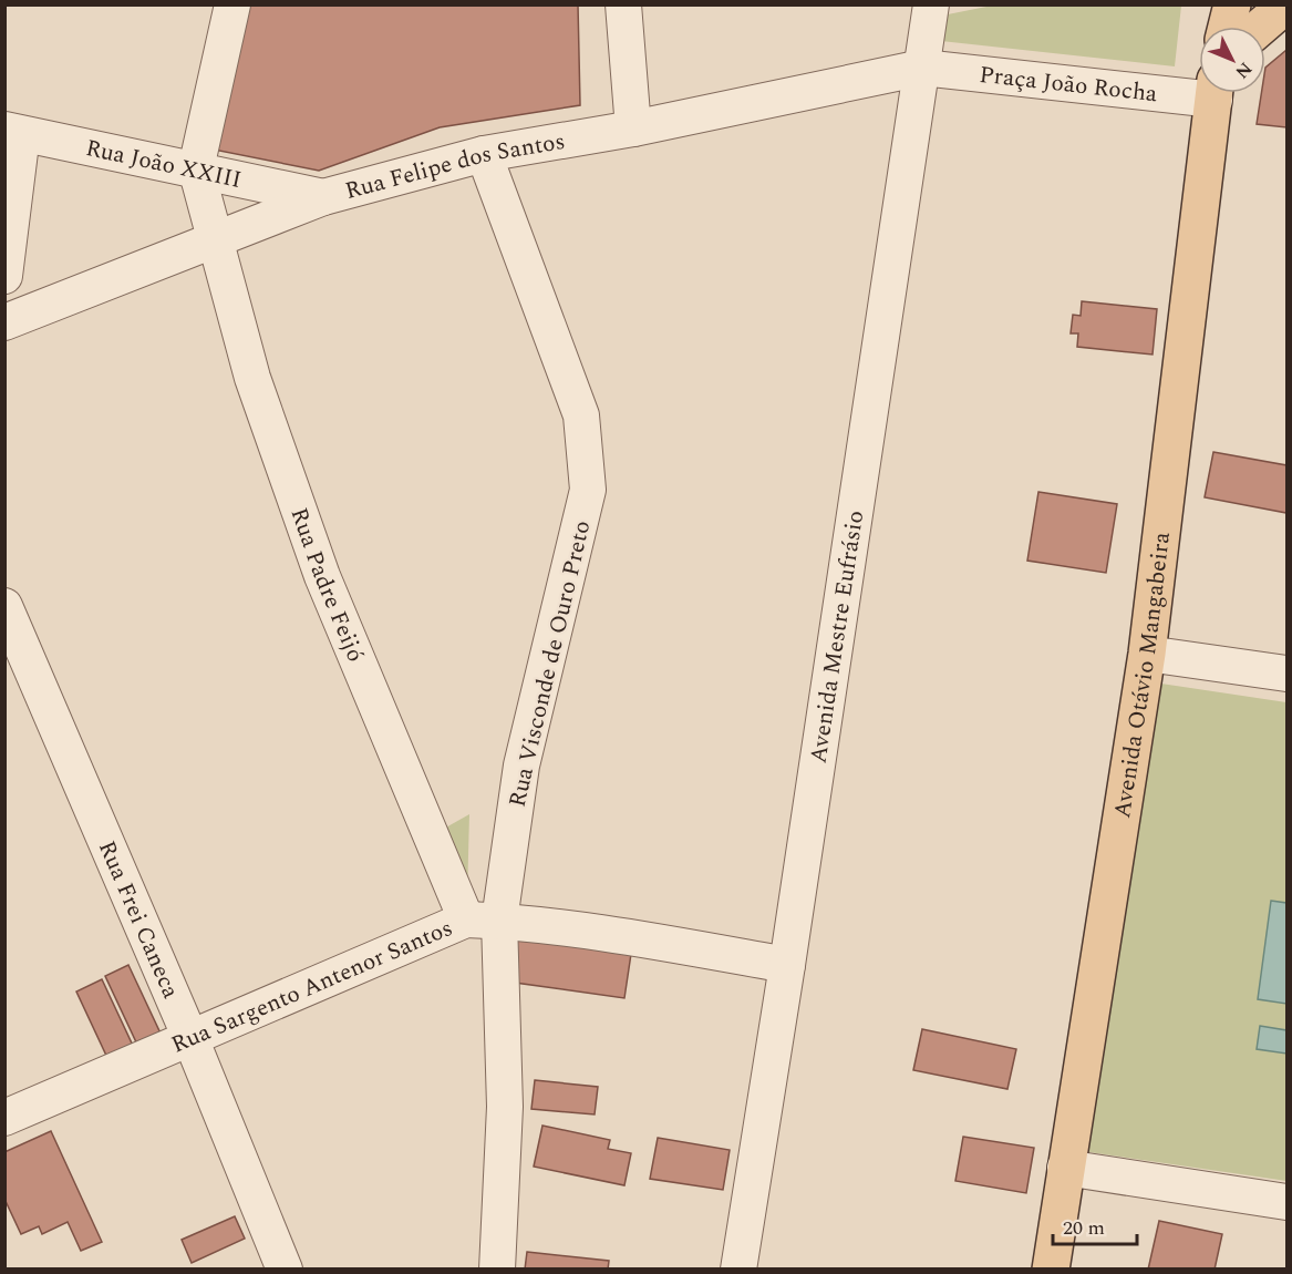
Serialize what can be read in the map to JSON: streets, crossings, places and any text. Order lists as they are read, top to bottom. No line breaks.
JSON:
{"streets":{"main road":["Avenida Otávio Mangabeira"],"street":["Praça João Rocha","Rua João XXIII","Rua Felipe dos Santos","Rua Padre Feijó","Avenida Mestre Eufrásio","Rua Visconde de Ouro Preto","Rua Frei Caneca","Rua Sargento Antenor Santos"]},"crossings":[["Praça João Rocha","Rua Felipe dos Santos"],["Praça João Rocha","Avenida Mestre Eufrásio"],["Rua João XXIII","Rua Felipe dos Santos"],["Rua João XXIII","Rua Padre Feijó"],["Rua Felipe dos Santos","Rua Padre Feijó"],["Rua Felipe dos Santos","Avenida Mestre Eufrásio"],["Rua Felipe dos Santos","Rua Visconde de Ouro Preto"],["Rua Padre Feijó","Rua Visconde de Ouro Preto"],["Rua Padre Feijó","Rua Sargento Antenor Santos"],["Rua Visconde de Ouro Preto","Rua Sargento Antenor Santos"],["Rua Frei Caneca","Rua Sargento Antenor Santos"]],"scale_bar":"20 m","north":"bottom right"}
